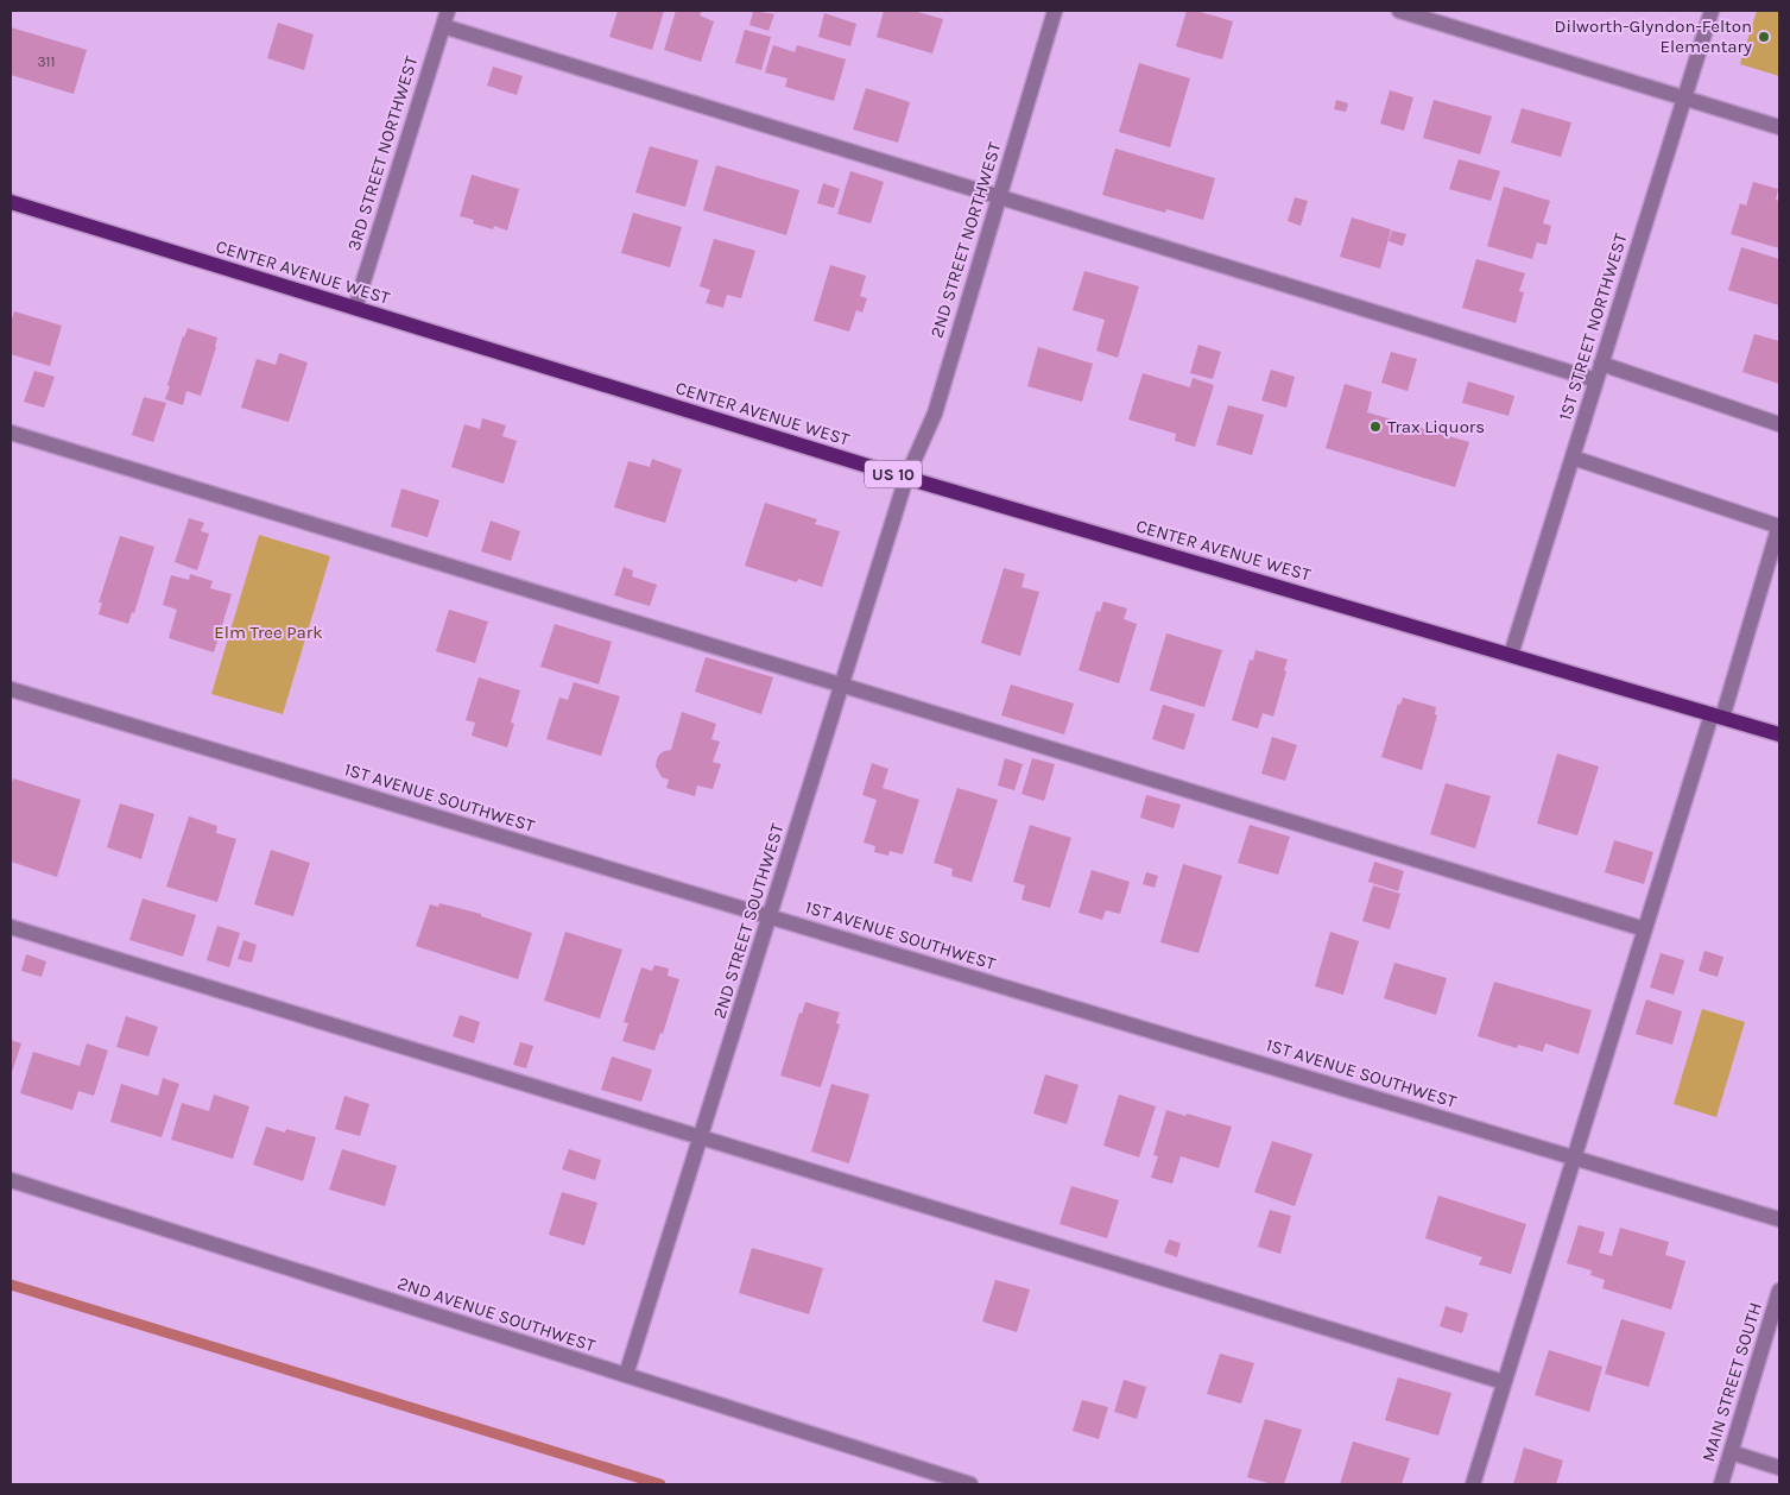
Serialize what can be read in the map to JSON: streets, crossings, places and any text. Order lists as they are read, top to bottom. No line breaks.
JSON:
{"streets":{"main road":["CENTER AVENUE WEST","US 10"],"street":["3RD STREET NORTHWEST","2ND STREET NORTHWEST","1ST STREET NORTHWEST","1ST AVENUE SOUTHWEST","2ND STREET SOUTHWEST","2ND AVENUE SOUTHWEST","MAIN STREET SOUTH"]},"crossings":[["3RD STREET NORTHWEST","CENTER AVENUE WEST"],["2ND STREET NORTHWEST","CENTER AVENUE WEST"],["2ND STREET NORTHWEST","2ND STREET SOUTHWEST"],["CENTER AVENUE WEST","1ST STREET NORTHWEST"],["CENTER AVENUE WEST","2ND STREET SOUTHWEST"],["1ST AVENUE SOUTHWEST","2ND STREET SOUTHWEST"],["2ND STREET SOUTHWEST","2ND AVENUE SOUTHWEST"]],"parks":["Elm Tree Park"],"places":["Dilworth-Glyndon-Felton Elementary","Trax Liquors"],"house_numbers":["311"]}
